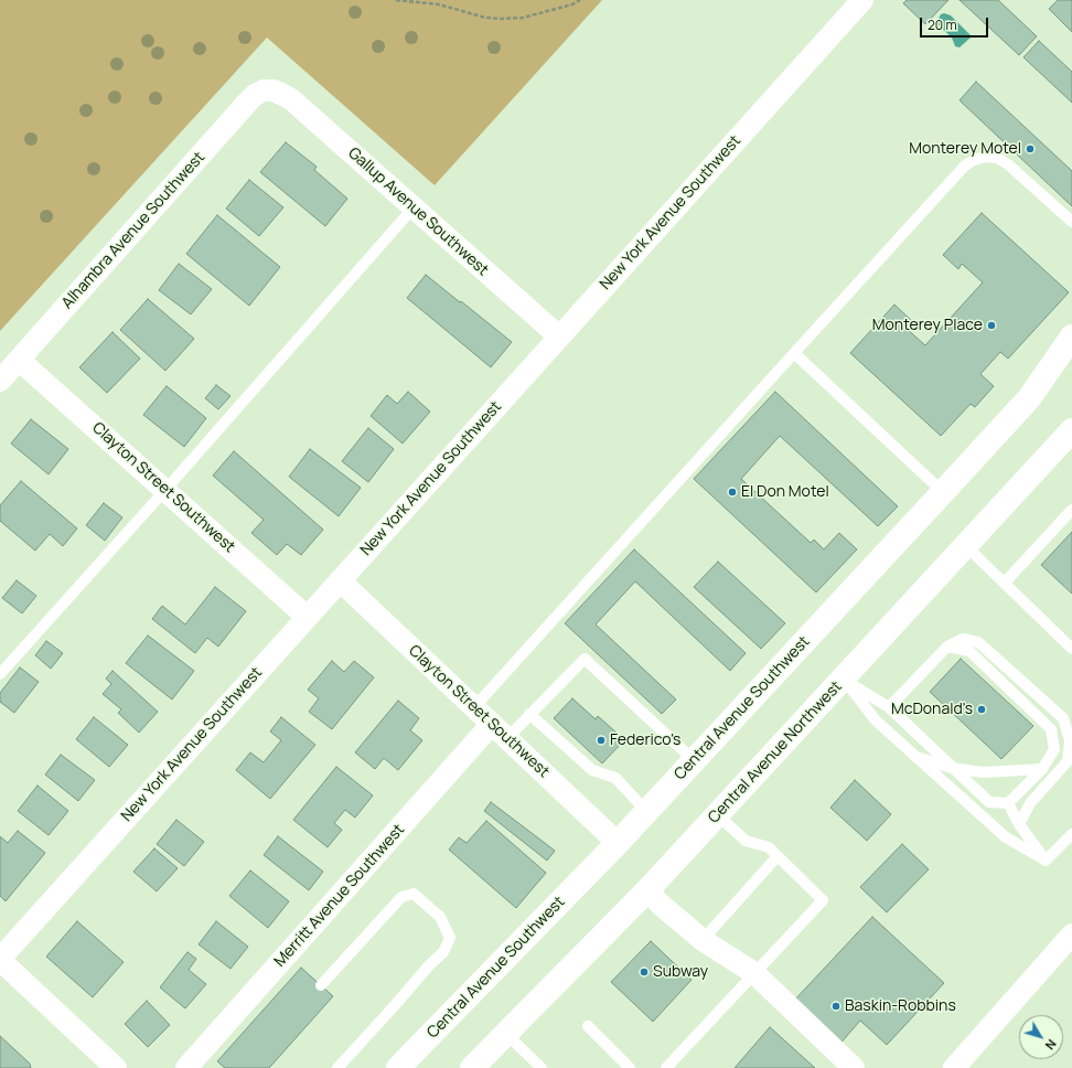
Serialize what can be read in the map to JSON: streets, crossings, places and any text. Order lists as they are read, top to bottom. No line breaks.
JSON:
{"streets":{"main road":["Central Avenue Southwest","Central Avenue Northwest"],"street":["Gallup Avenue Southwest","New York Avenue Southwest","Alhambra Avenue Southwest","Clayton Street Southwest","Merritt Avenue Southwest"]},"crossings":[["Gallup Avenue Southwest","New York Avenue Southwest"],["Gallup Avenue Southwest","Alhambra Avenue Southwest"],["New York Avenue Southwest","Clayton Street Southwest"],["Alhambra Avenue Southwest","Clayton Street Southwest"],["Clayton Street Southwest","Central Avenue Southwest"],["Clayton Street Southwest","Merritt Avenue Southwest"]],"places":["Monterey Motel","Monterey Place","El Don Motel","McDonald's","Federico's","Subway","Baskin-Robbins"],"scale_bar":"20 m","north":"bottom right"}
